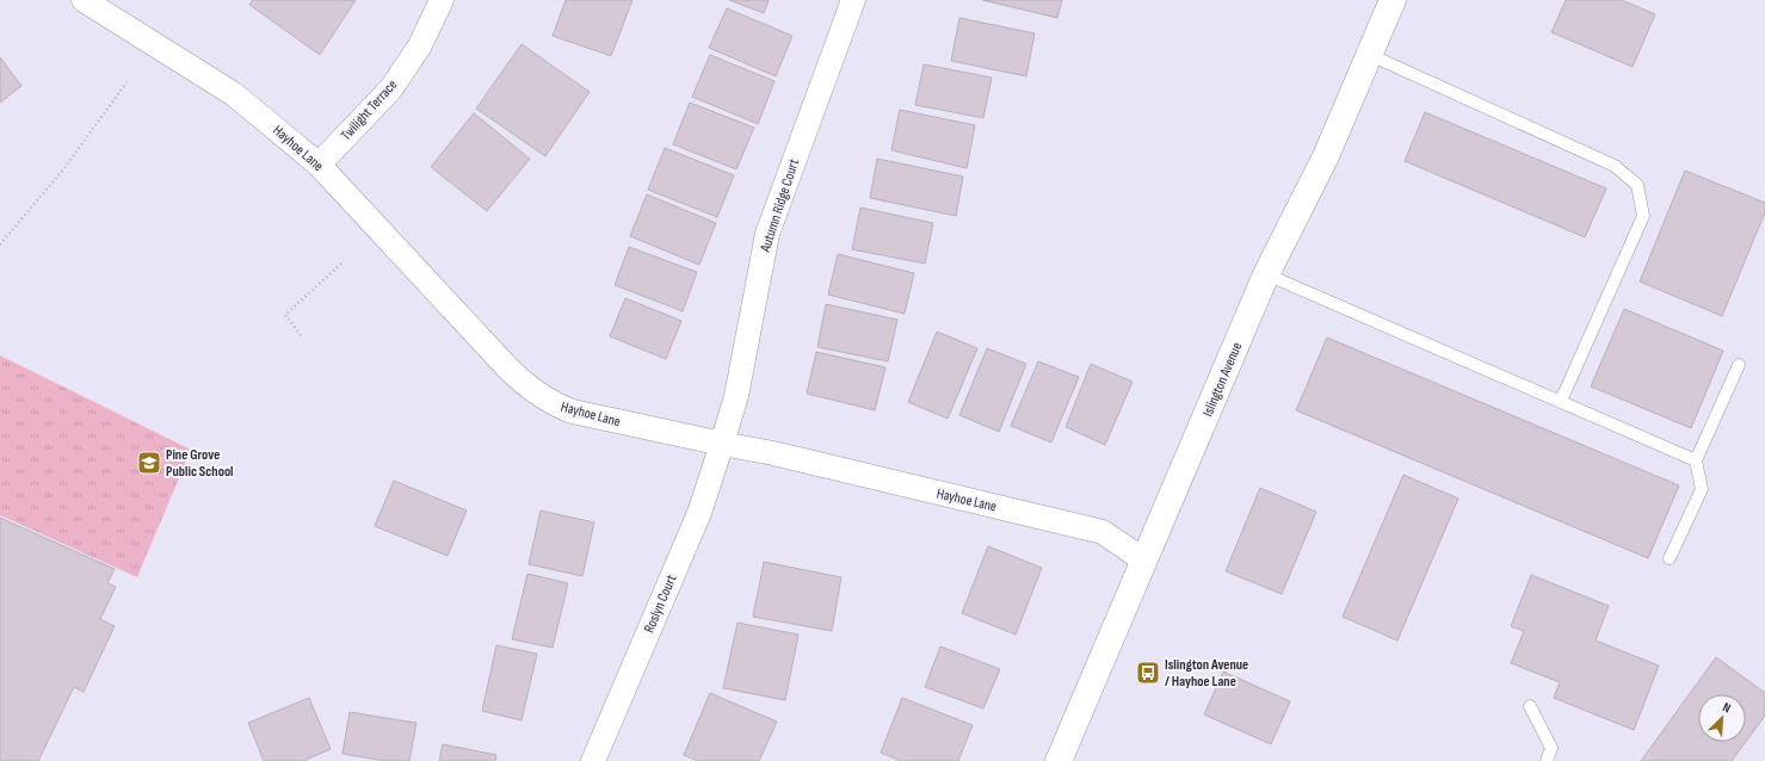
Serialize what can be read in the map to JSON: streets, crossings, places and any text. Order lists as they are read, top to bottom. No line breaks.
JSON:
{"streets":{"main road":["Islington Avenue"],"street":["Twilight Terrace","Hayhoe Lane","Autumn Ridge Court","Roslyn Court"]},"crossings":[["Twilight Terrace","Hayhoe Lane"],["Hayhoe Lane","Autumn Ridge Court"],["Hayhoe Lane","Islington Avenue"],["Hayhoe Lane","Roslyn Court"],["Autumn Ridge Court","Roslyn Court"]],"places":{"school or university":["Pine Grove Public School"],"bus stop":["Islington Avenue / Hayhoe Lane"]},"north":"top right"}
